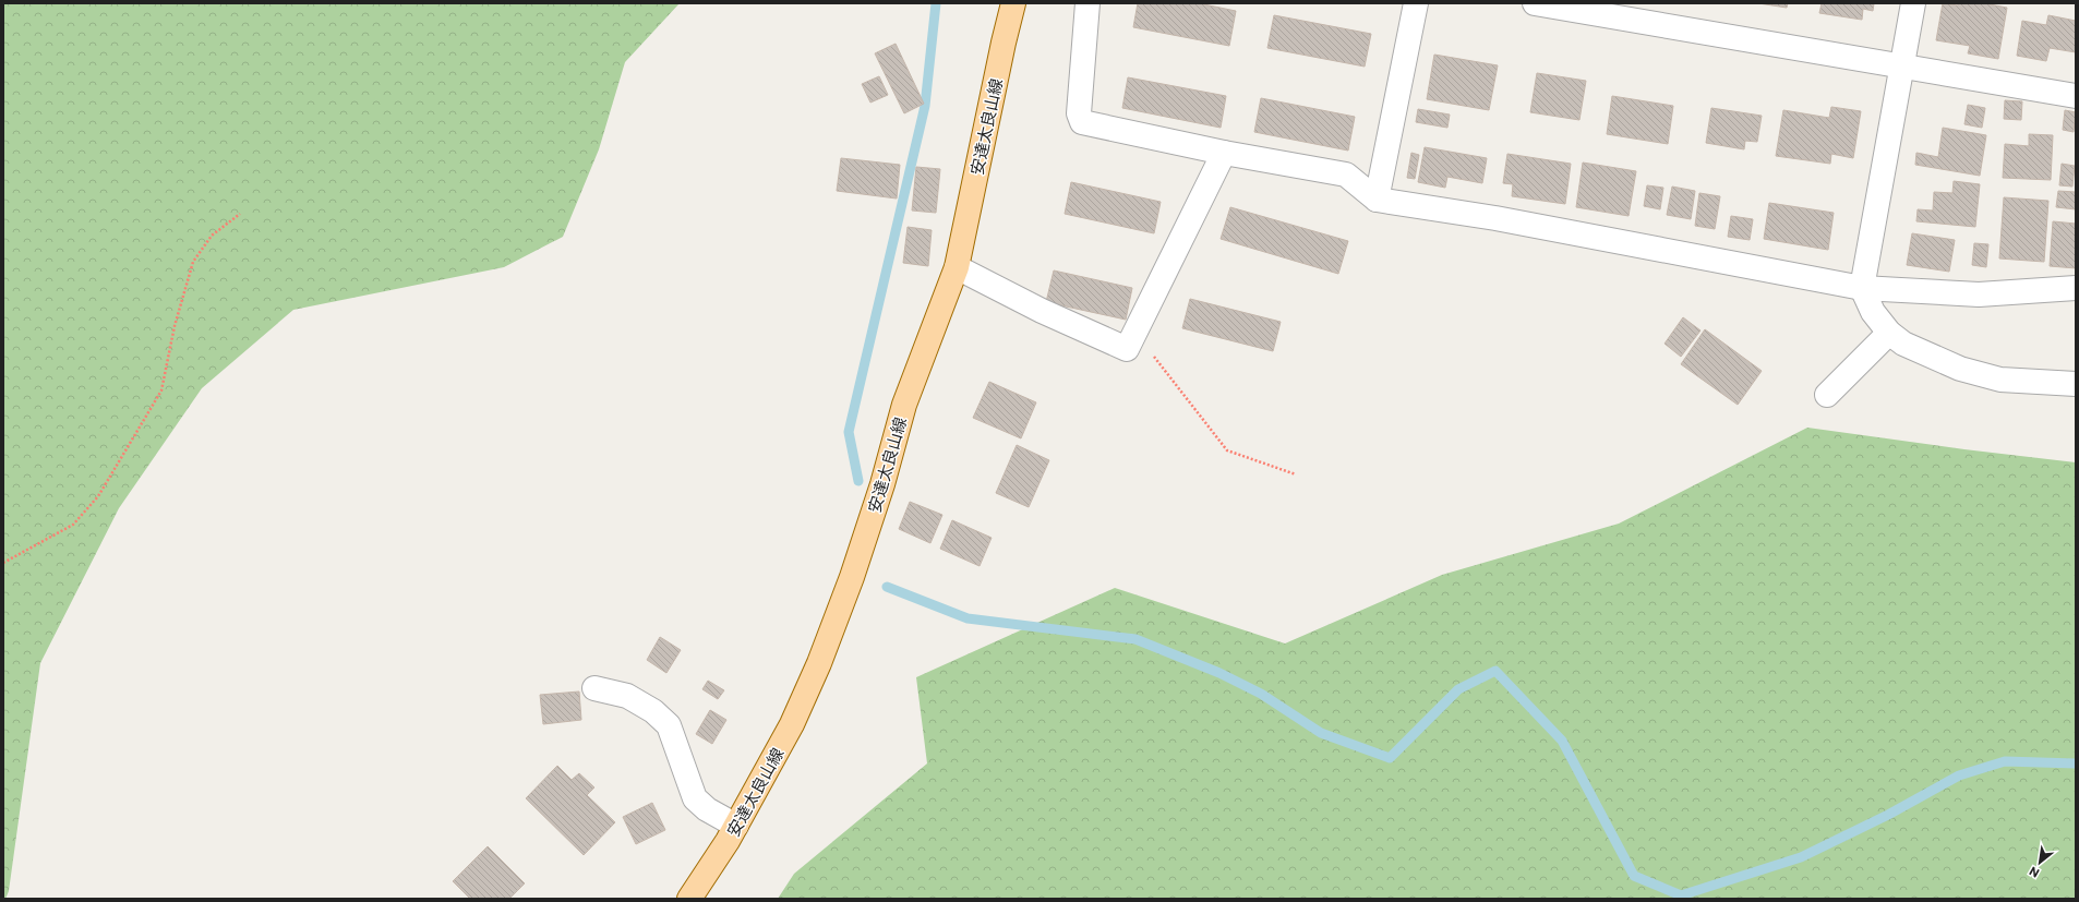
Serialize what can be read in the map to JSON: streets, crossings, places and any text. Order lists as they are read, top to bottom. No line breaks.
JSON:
{"streets":{"main road":["安達太良山線"]},"north":"bottom left"}
